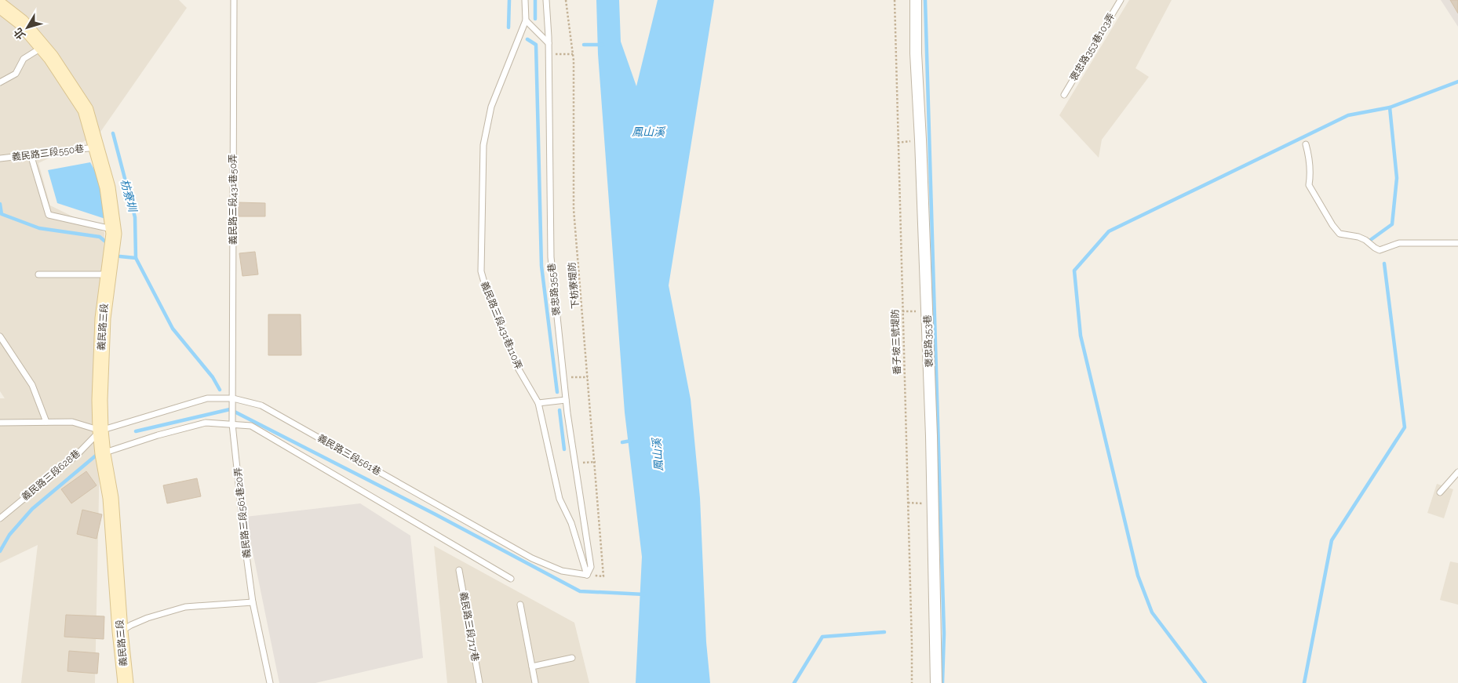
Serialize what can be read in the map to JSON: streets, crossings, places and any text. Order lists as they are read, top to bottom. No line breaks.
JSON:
{"streets":{"main road":["義民路三段"],"street":["褒忠路353巷"],"lane":["褒忠路353巷103弄","義民路三段550巷","義民路三段431巷50弄","褒忠路355巷","義民路三段431巷110弄","義民路三段561巷","義民路三段628巷","義民路三段561巷20弄","義民路三段717巷"],"path":["下枋寮堤防","番子坡三號堤防"]},"crossings":[["義民路三段550巷","義民路三段"],["義民路三段431巷50弄","義民路三段561巷"],["義民路三段431巷50弄","義民路三段561巷20弄"],["下枋寮堤防","褒忠路355巷"],["下枋寮堤防","義民路三段431巷110弄"],["下枋寮堤防","義民路三段561巷"],["褒忠路355巷","義民路三段431巷110弄"],["褒忠路355巷","義民路三段561巷"],["義民路三段431巷110弄","義民路三段561巷"],["義民路三段","義民路三段561巷"],["義民路三段","義民路三段628巷"],["義民路三段561巷","義民路三段628巷"]],"water":["鳳山溪","枋寮圳"],"north":"bottom left"}
